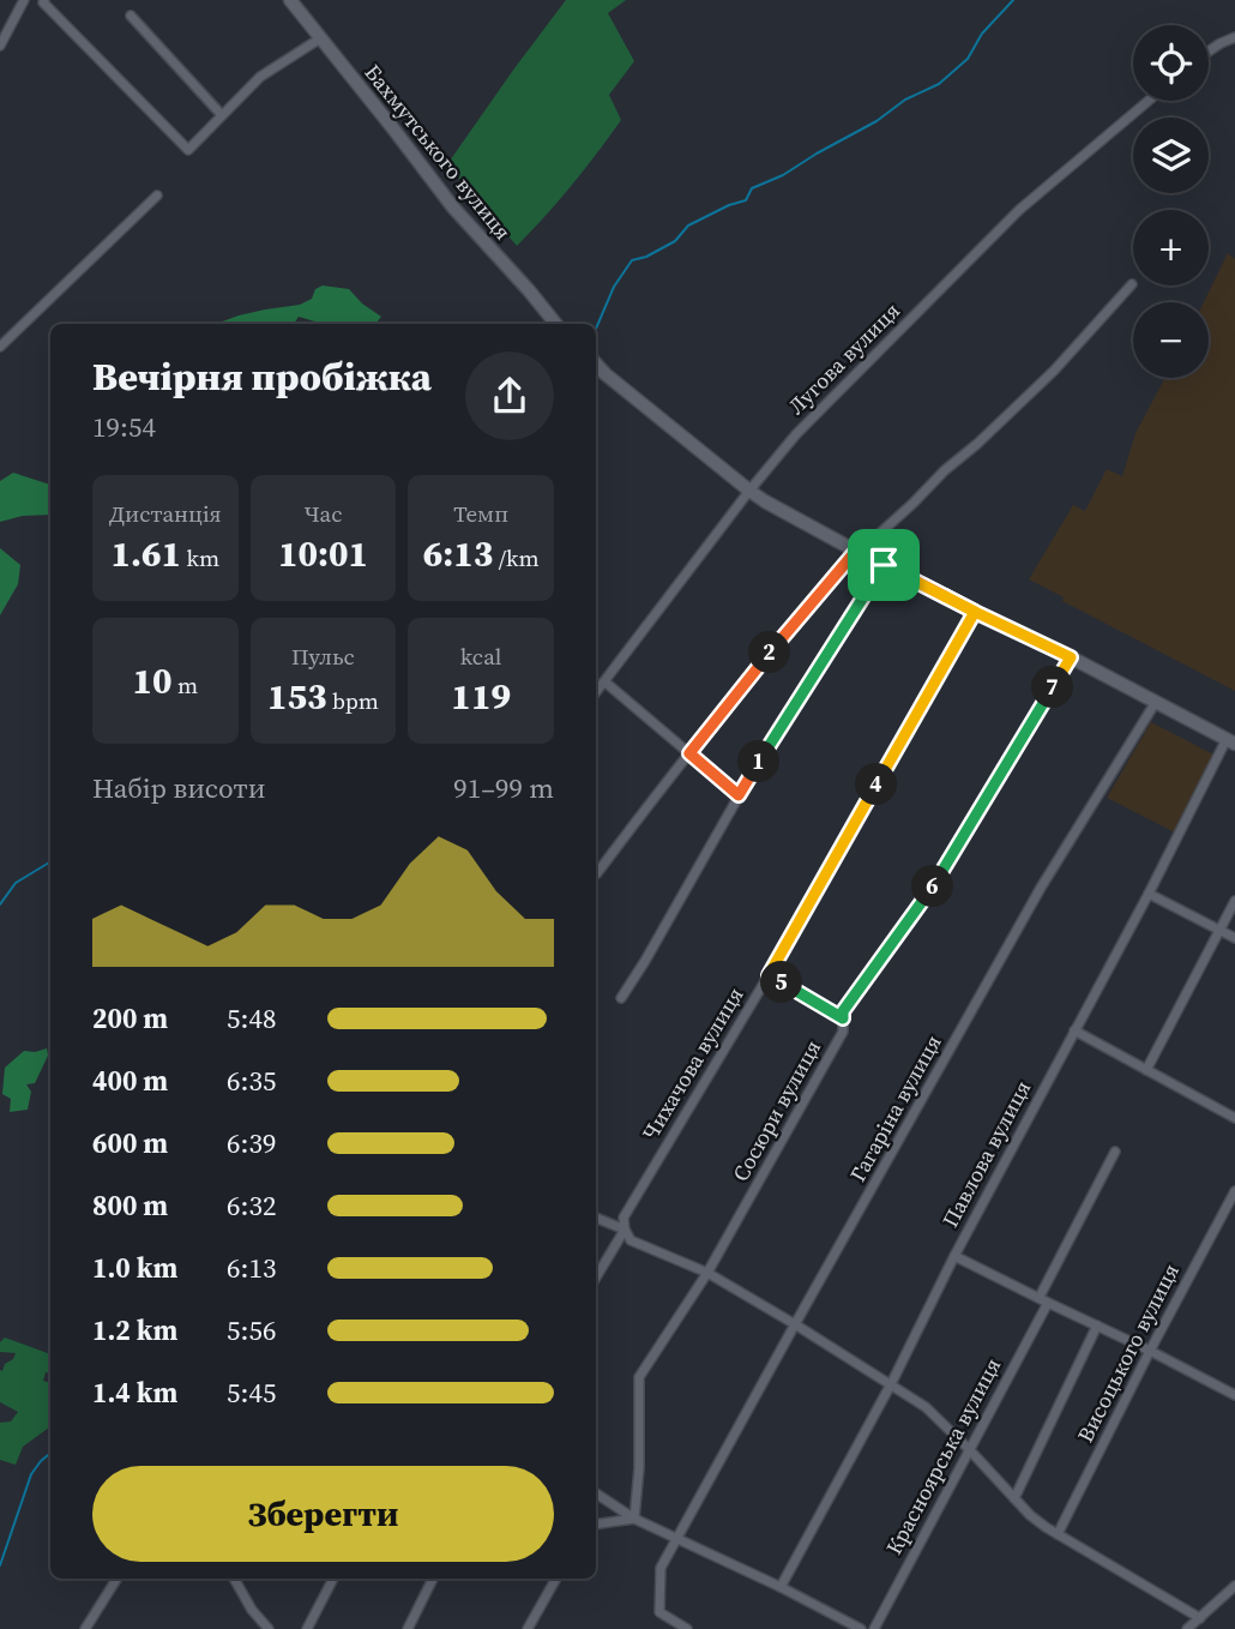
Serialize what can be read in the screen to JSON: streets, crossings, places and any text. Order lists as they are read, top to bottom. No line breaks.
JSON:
{"streets":{"main road":["Бахмутського вулиця"],"street":["Лугова вулиця","Чихачова вулиця","Гагаріна вулиця","Сосюри вулиця","Павлова вулиця","Висоцького вулиця","Красноярська вулиця"]},"page":{"map_buttons":["+","−"],"heading":["Вечірня пробіжка","19:54"],"stats":[["Дистанція","1.61 km"],["Час","10:01"],["Темп","6:13 /km"],["10 m"],["Пульс","153 bpm"],["kcal","119"]],"pins":["2","7","1","4","6","5"],"chart":["Набір висоти","91–99 m"],"list":[{"name":"200 m","note":"5:48"},{"name":"400 m","note":"6:35"},{"name":"600 m","note":"6:39"},{"name":"800 m","note":"6:32"},{"name":"1.0 km","note":"6:13"},{"name":"1.2 km","note":"5:56"},{"name":"1.4 km","note":"5:45"}],"buttons":"Зберегти"}}
